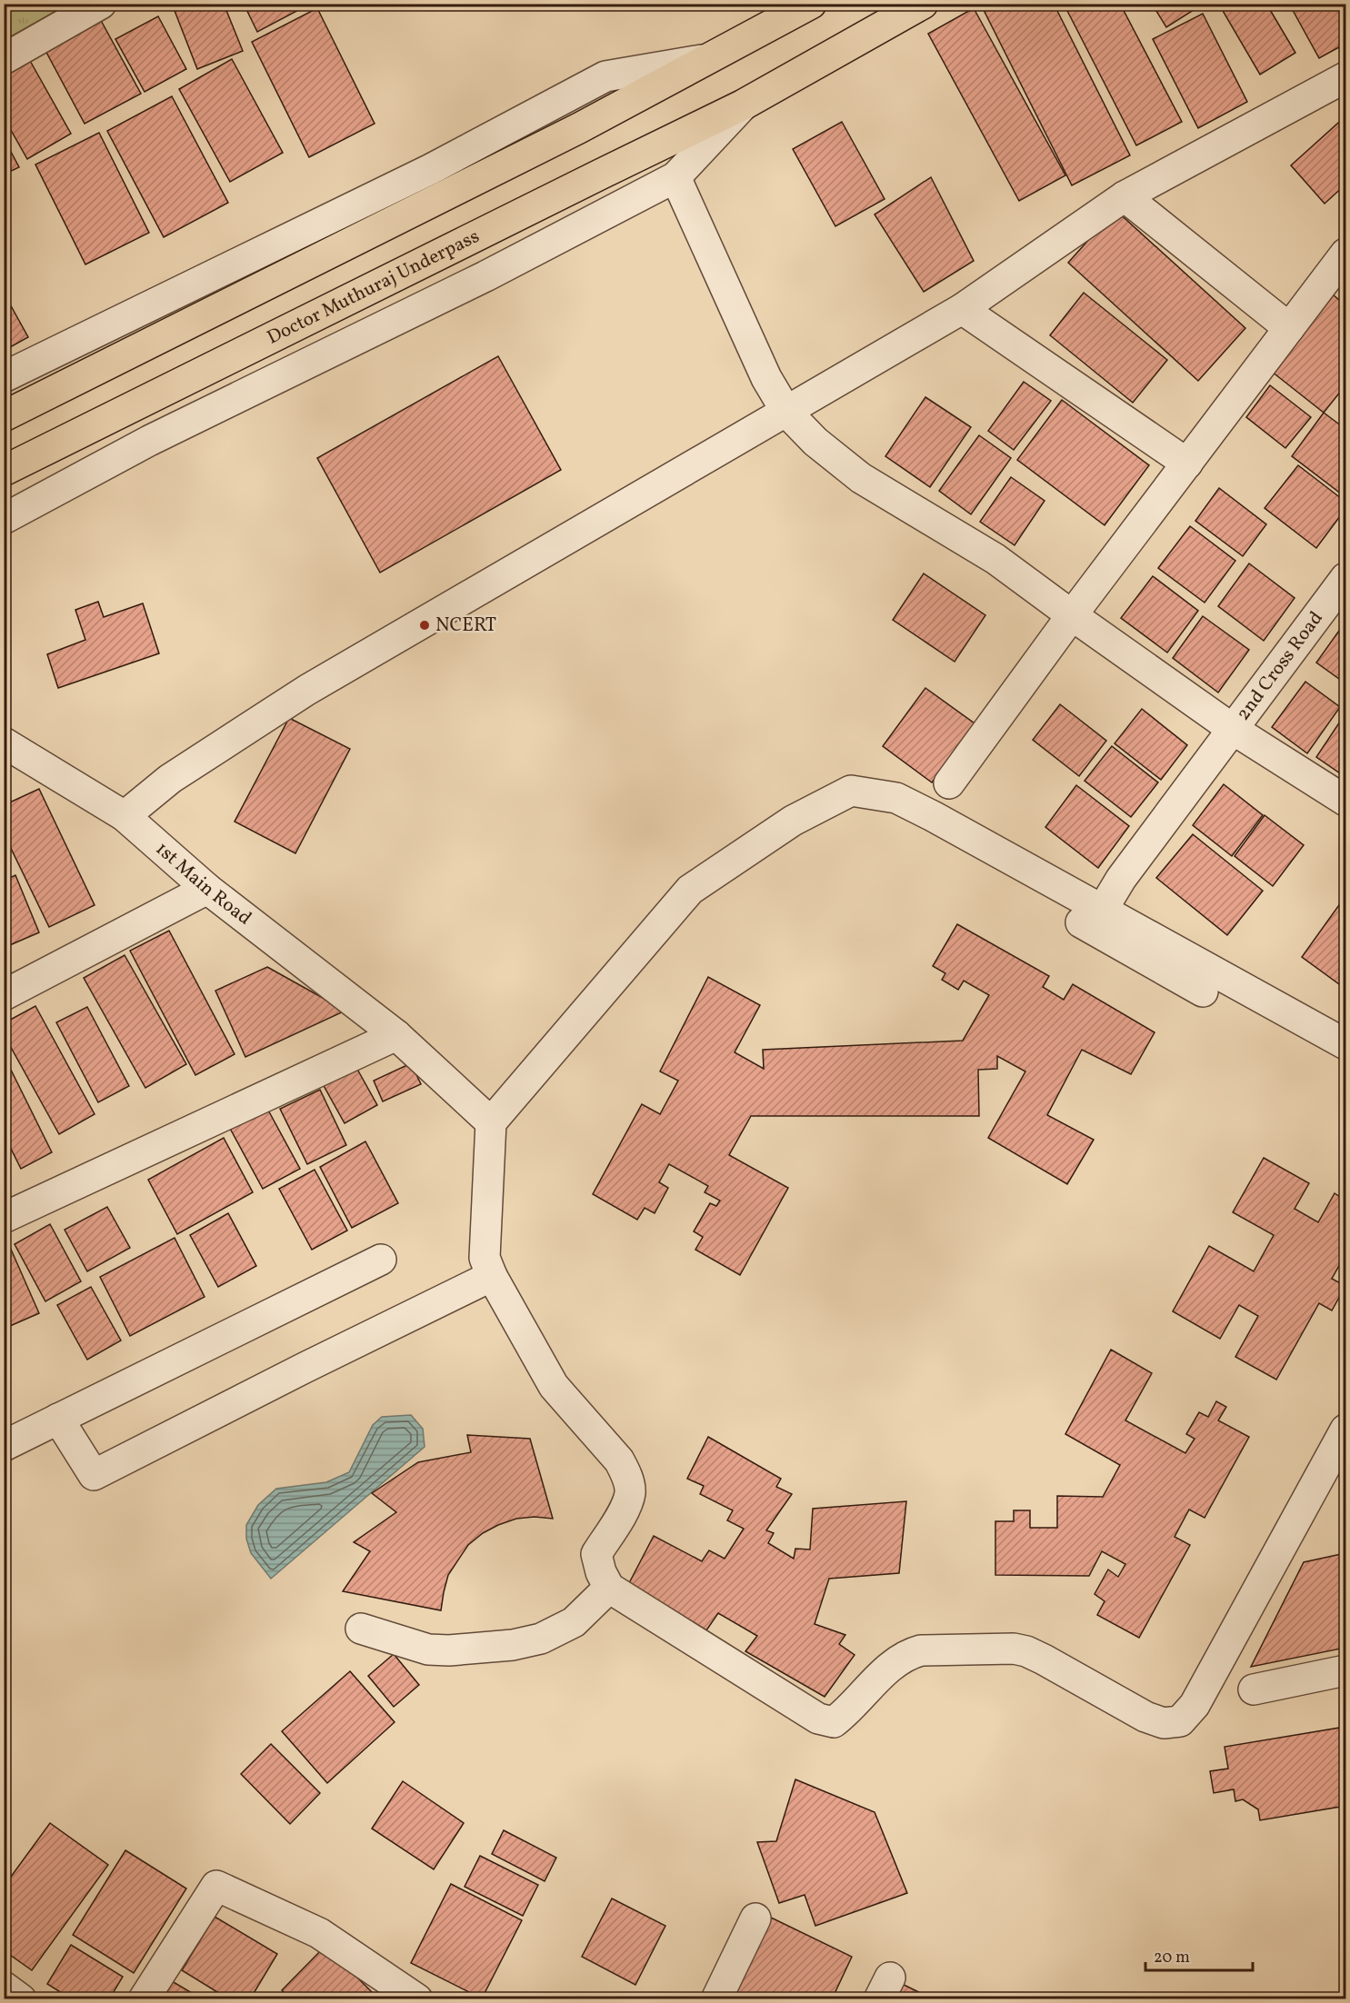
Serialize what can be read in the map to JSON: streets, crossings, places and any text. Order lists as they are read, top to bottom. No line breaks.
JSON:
{"streets":{"highway":["Doctor Muthuraj Underpass"],"street":["2nd Cross Road","1st Main Road"]},"places":["NCERT"],"scale_bar":"20 m"}
